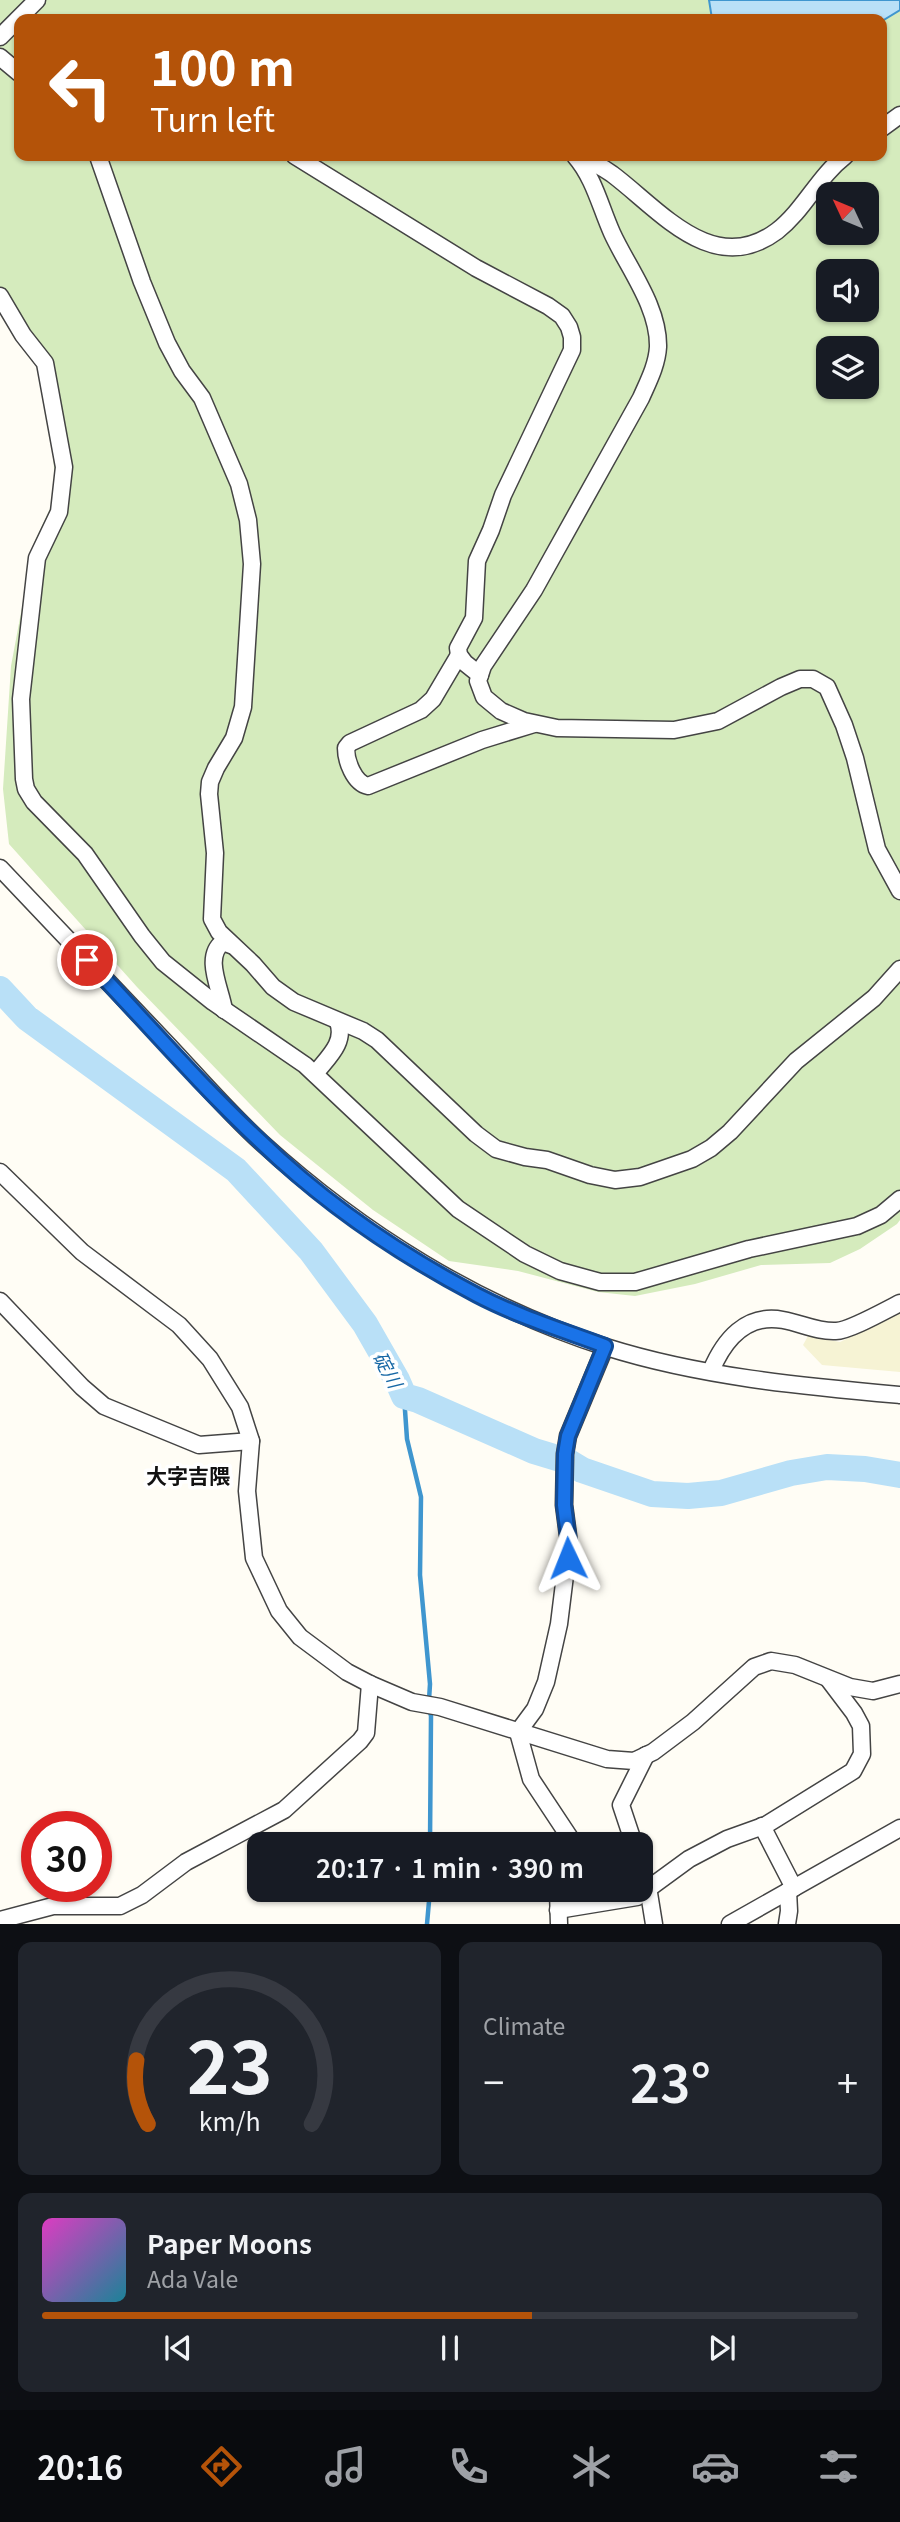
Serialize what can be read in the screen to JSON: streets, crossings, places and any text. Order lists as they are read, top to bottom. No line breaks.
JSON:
{"districts":["大字吉隈"],"water":["碇川"],"north":"top left","page":{"turn":["100 m","Turn left"],"limit":"30","trip":"20:17 · 1 min · 390 m","tile":"Climate","heat":["−","23°","+"],"song":["Paper Moons","Ada Vale"],"tabs":"20:16","gauge":["23","km/h"]}}
